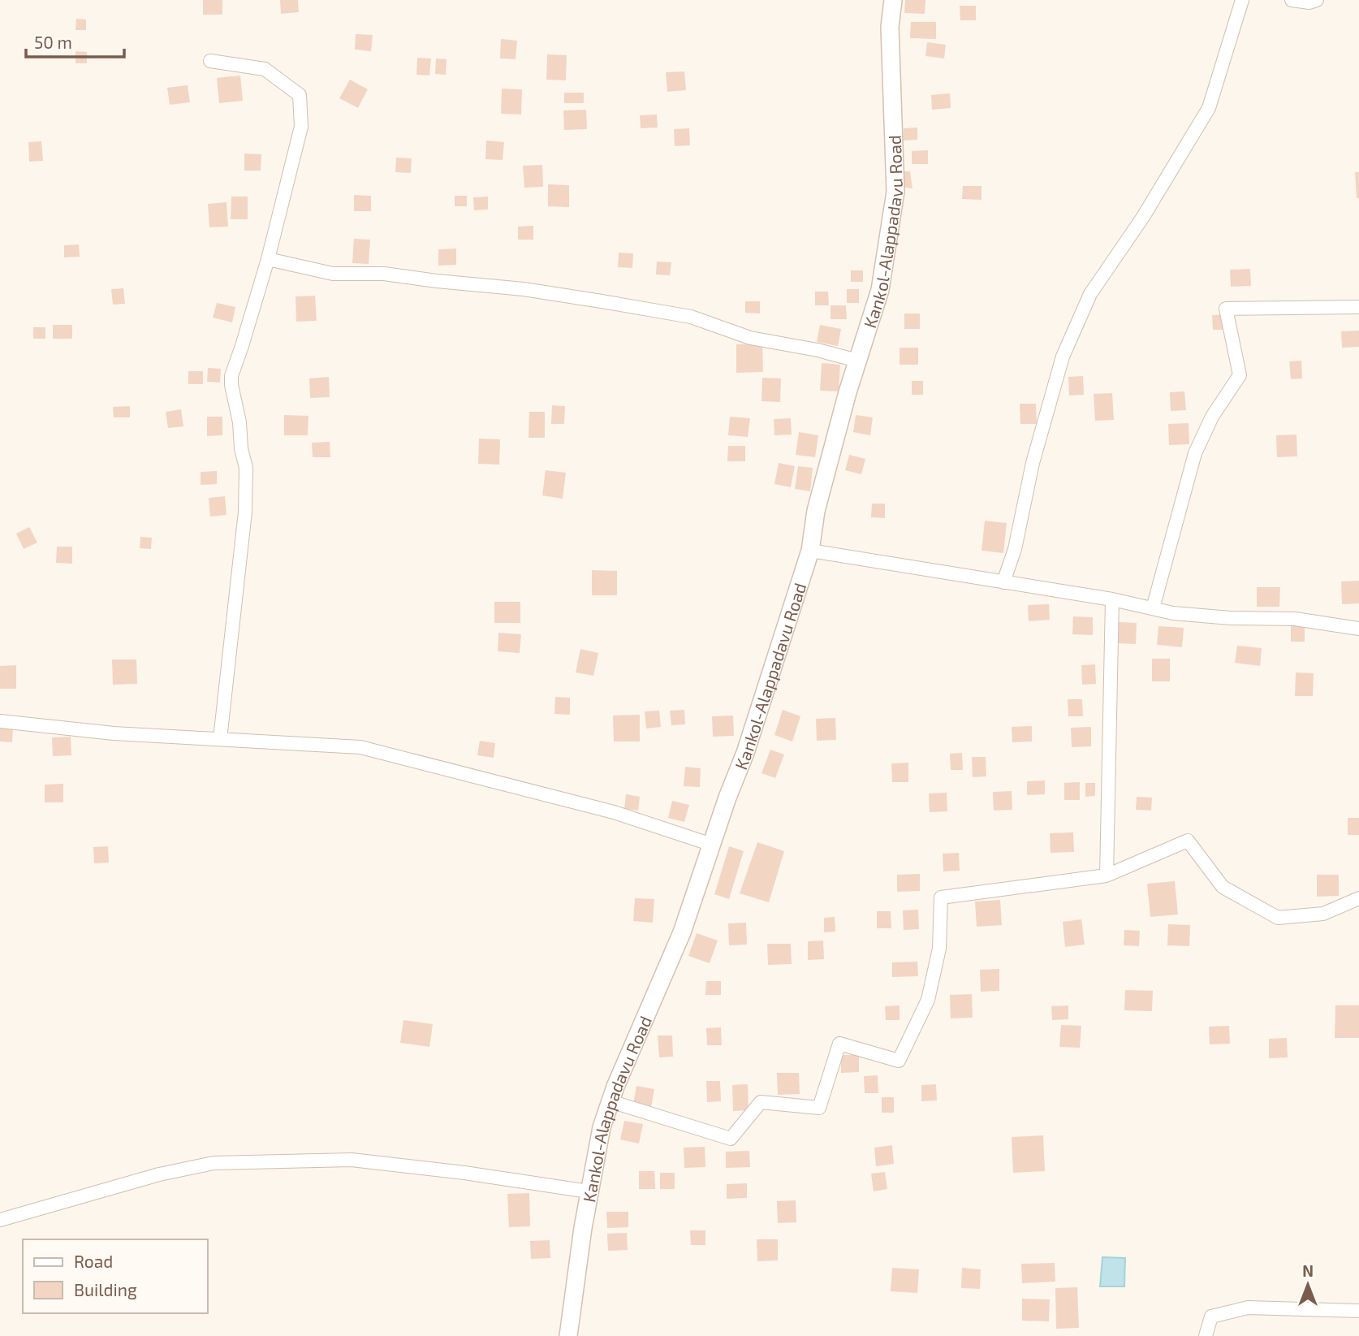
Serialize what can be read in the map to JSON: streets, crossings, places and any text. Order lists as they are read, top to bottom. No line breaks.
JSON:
{"streets":{"main road":["Kankol-Alappadavu Road"]},"legend":["Road","Building"],"scale_bar":"50 m","north":"top"}
